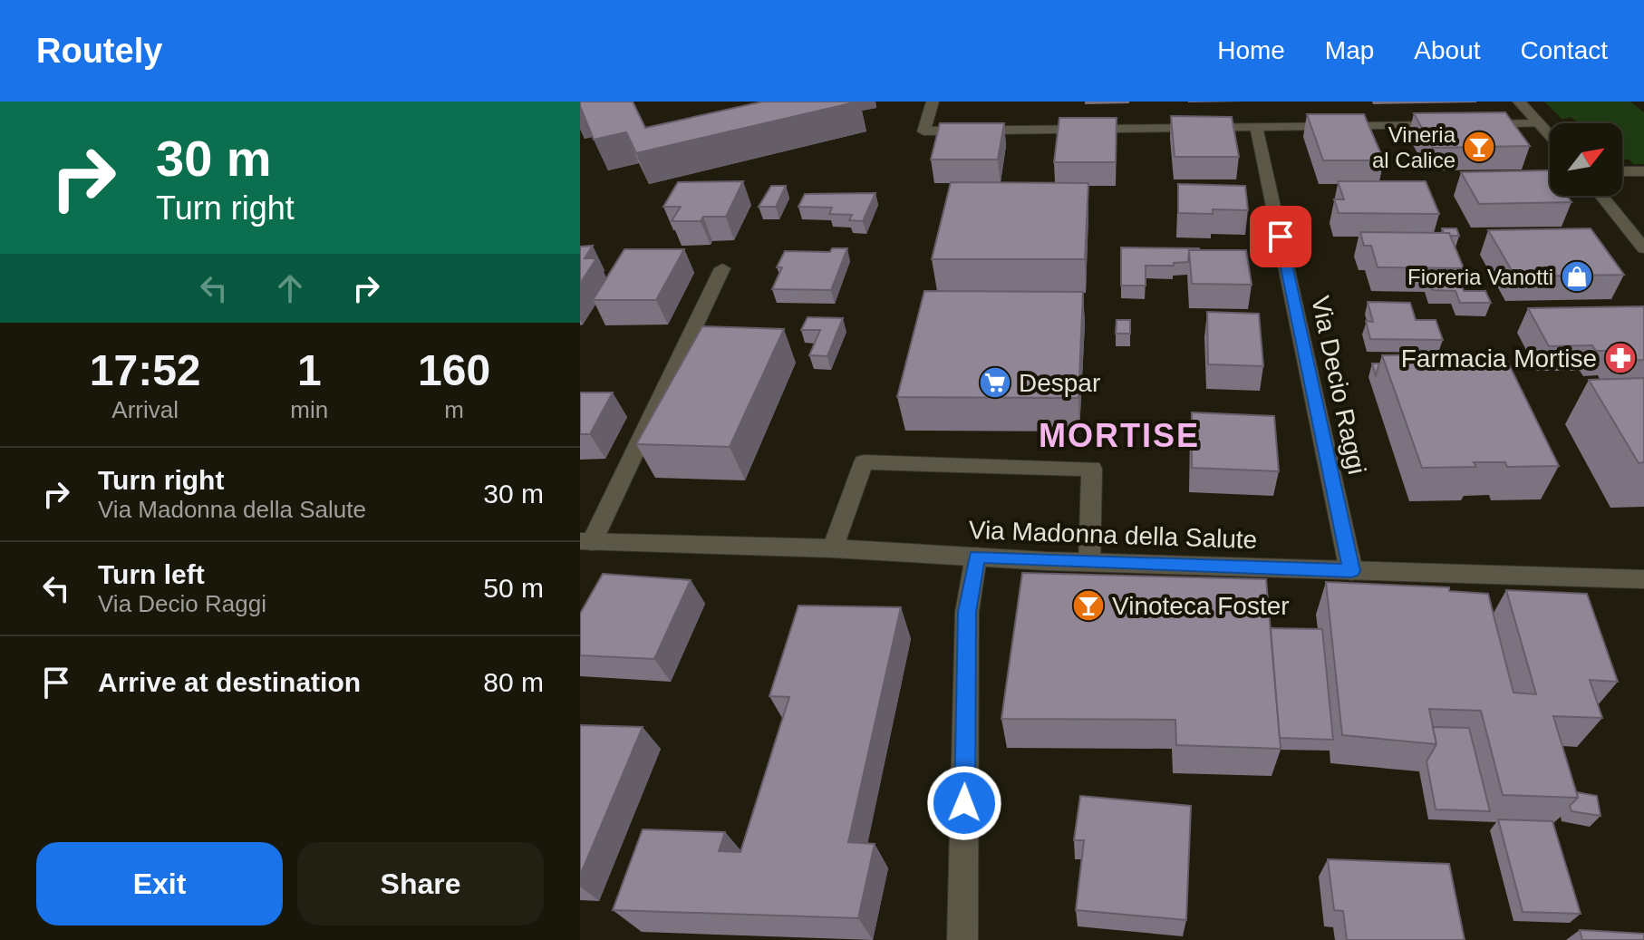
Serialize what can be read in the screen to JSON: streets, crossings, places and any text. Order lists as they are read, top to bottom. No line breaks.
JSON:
{"streets":{"street":["Via Decio Raggi","Via Madonna della Salute"]},"crossings":[["Via Decio Raggi","Via Madonna della Salute"]],"districts":["MORTISE"],"places":{"bar":["Vineria al Calice","Vinoteca Foster"],"shop":["Fioreria Vanotti"],"pharmacy":["Farmacia Mortise"],"supermarket":["Despar"]},"north":"top right","page":{"header":"Routely","nav":["Home","Map","About","Contact"],"turn":["30 m","Turn right"],"eta":["17:52","Arrival","1","min","160","m"],"list":[{"name":"Turn right","note":"Via Madonna della Salute","value":"30 m"},{"name":"Turn left","note":"Via Decio Raggi","value":"50 m"},{"name":"Arrive at destination","value":"80 m"}],"buttons":["Exit","Share"]}}
